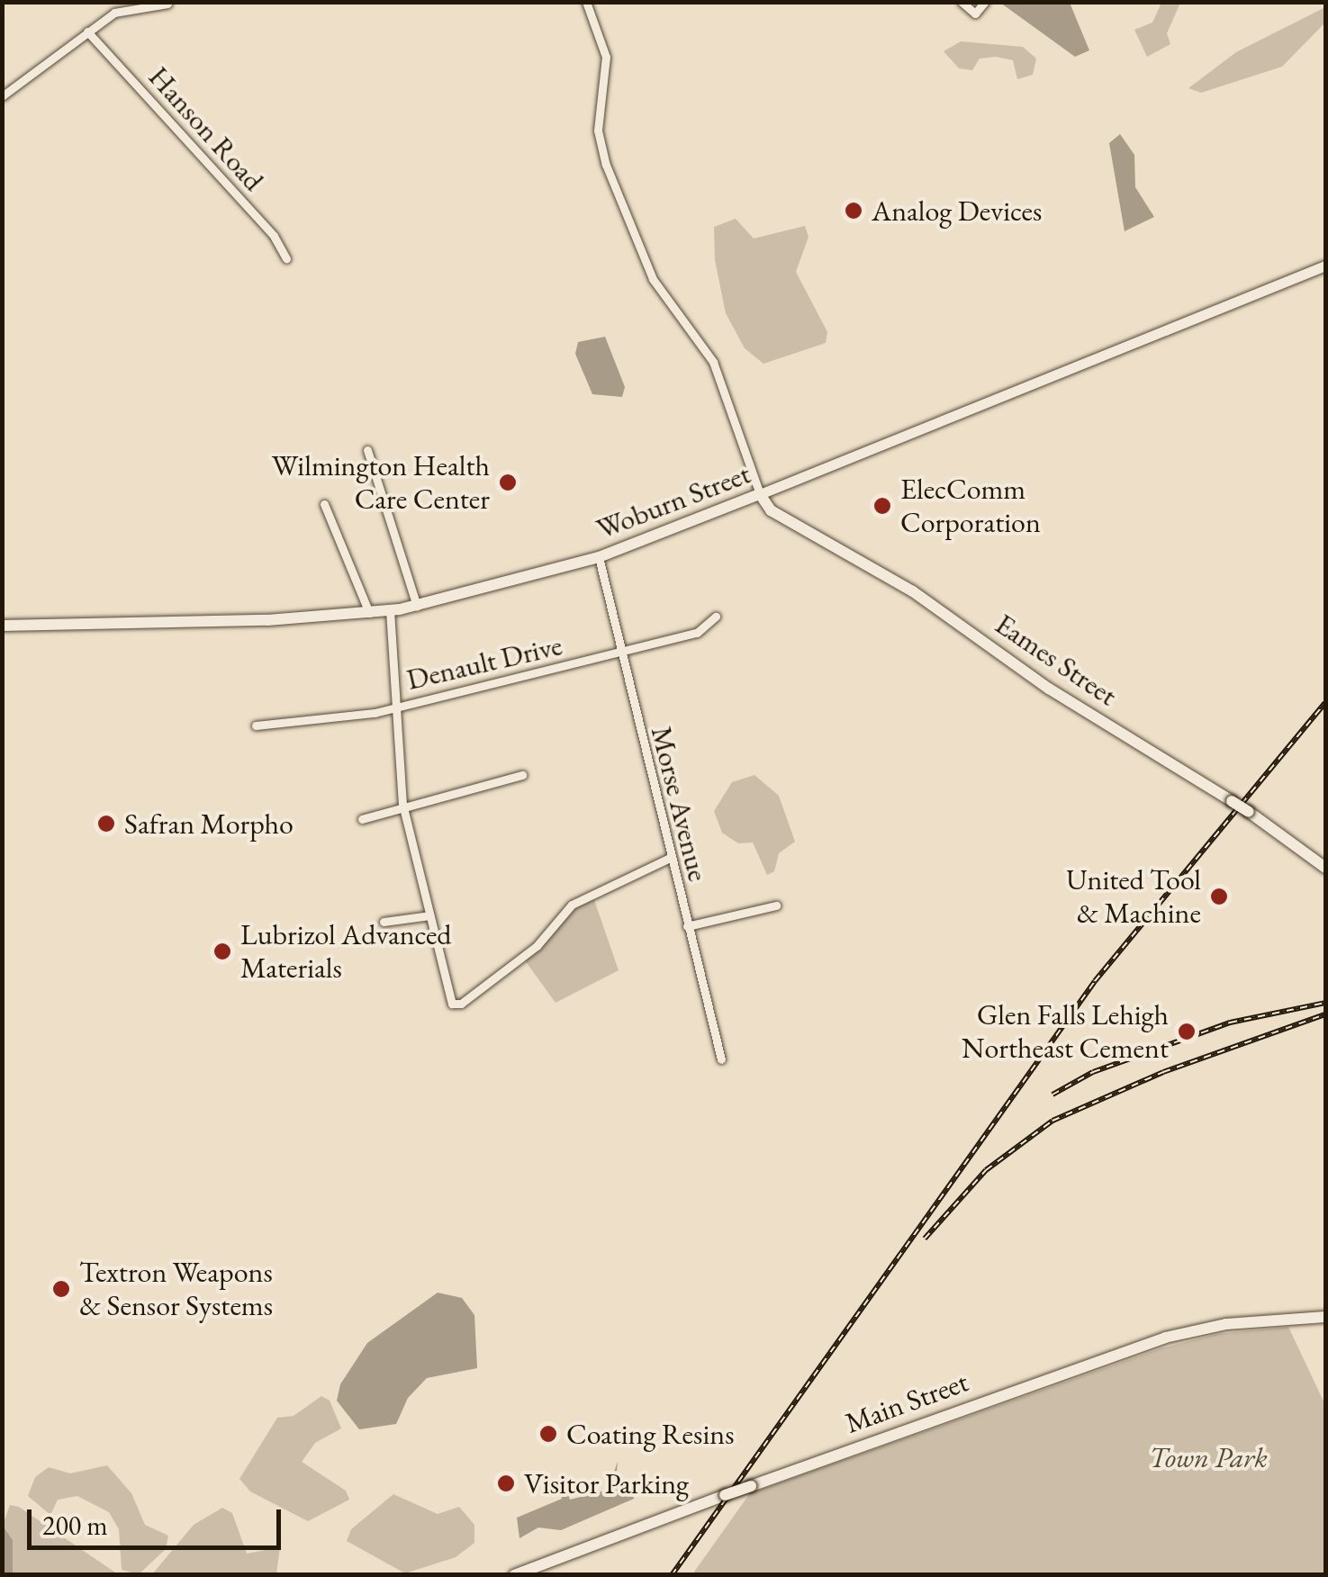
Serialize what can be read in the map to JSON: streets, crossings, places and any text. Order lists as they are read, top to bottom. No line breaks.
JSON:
{"streets":{"main road":["Woburn Street","Eames Street","Main Street"],"street":["Hanson Road","Denault Drive","Morse Avenue"]},"crossings":[["Woburn Street","Eames Street"],["Woburn Street","Morse Avenue"],["Denault Drive","Morse Avenue"]],"parks":["Town Park"],"places":["Analog Devices","Wilmington Health Care Center","ElecComm Corporation","Safran Morpho","United Tool & Machine","Lubrizol Advanced Materials","Glen Falls Lehigh Northeast Cement","Textron Weapons & Sensor Systems","Coating Resins","Visitor Parking"],"scale_bar":"200 m"}
